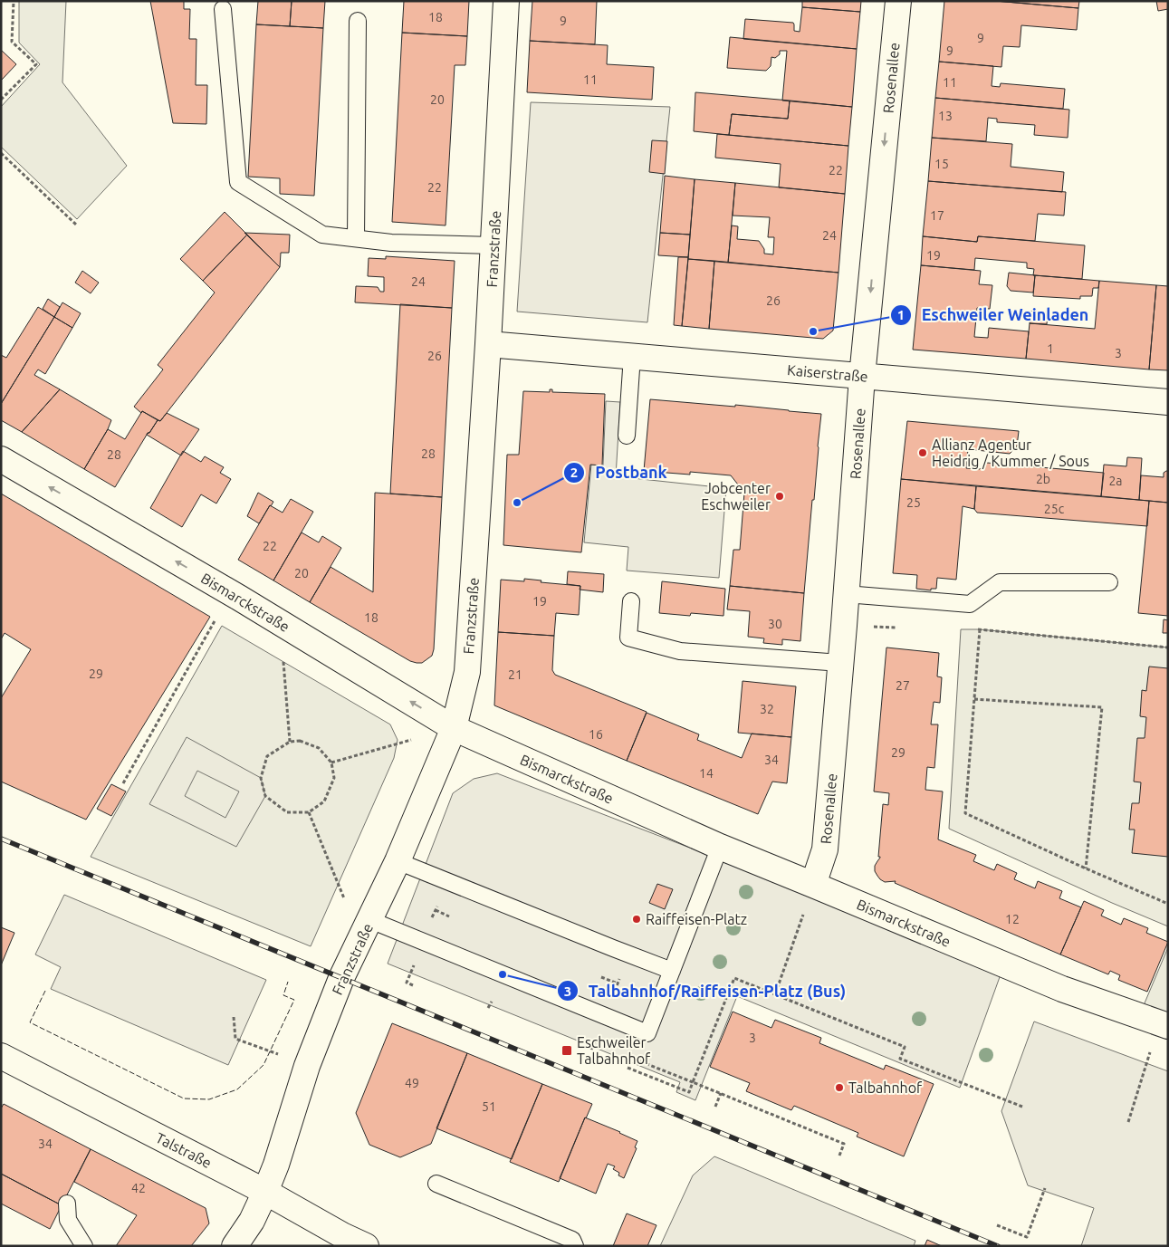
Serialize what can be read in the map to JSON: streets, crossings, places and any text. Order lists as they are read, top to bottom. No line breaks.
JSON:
{"streets":{"street":["Rosenallee","Franzstraße","Kaiserstraße","Bismarckstraße","Talstraße"]},"crossings":[["Rosenallee","Kaiserstraße"],["Rosenallee","Bismarckstraße"],["Franzstraße","Kaiserstraße"],["Franzstraße","Bismarckstraße"],["Franzstraße","Talstraße"]],"one_way":["Rosenallee","Bismarckstraße"],"places":{"other":["Eschweiler Weinladen","Allianz Agentur Heidrig / Kummer / Sous","Jobcenter Eschweiler","Postbank","Raiffeisen-Platz","Talbahnhof/Raiffeisen-Platz (Bus)","Talbahnhof"],"transit":["Eschweiler Talbahnhof"]},"house_numbers":["18","9","9","9","11","11","20","13","15","22","22","17","24","19","24","26","1","3","26","28","28","2b","2a","25","25c","22","20","19","18","30","29","21","27","32","16","29","34","14","12","3","49","51","34","42"]}
